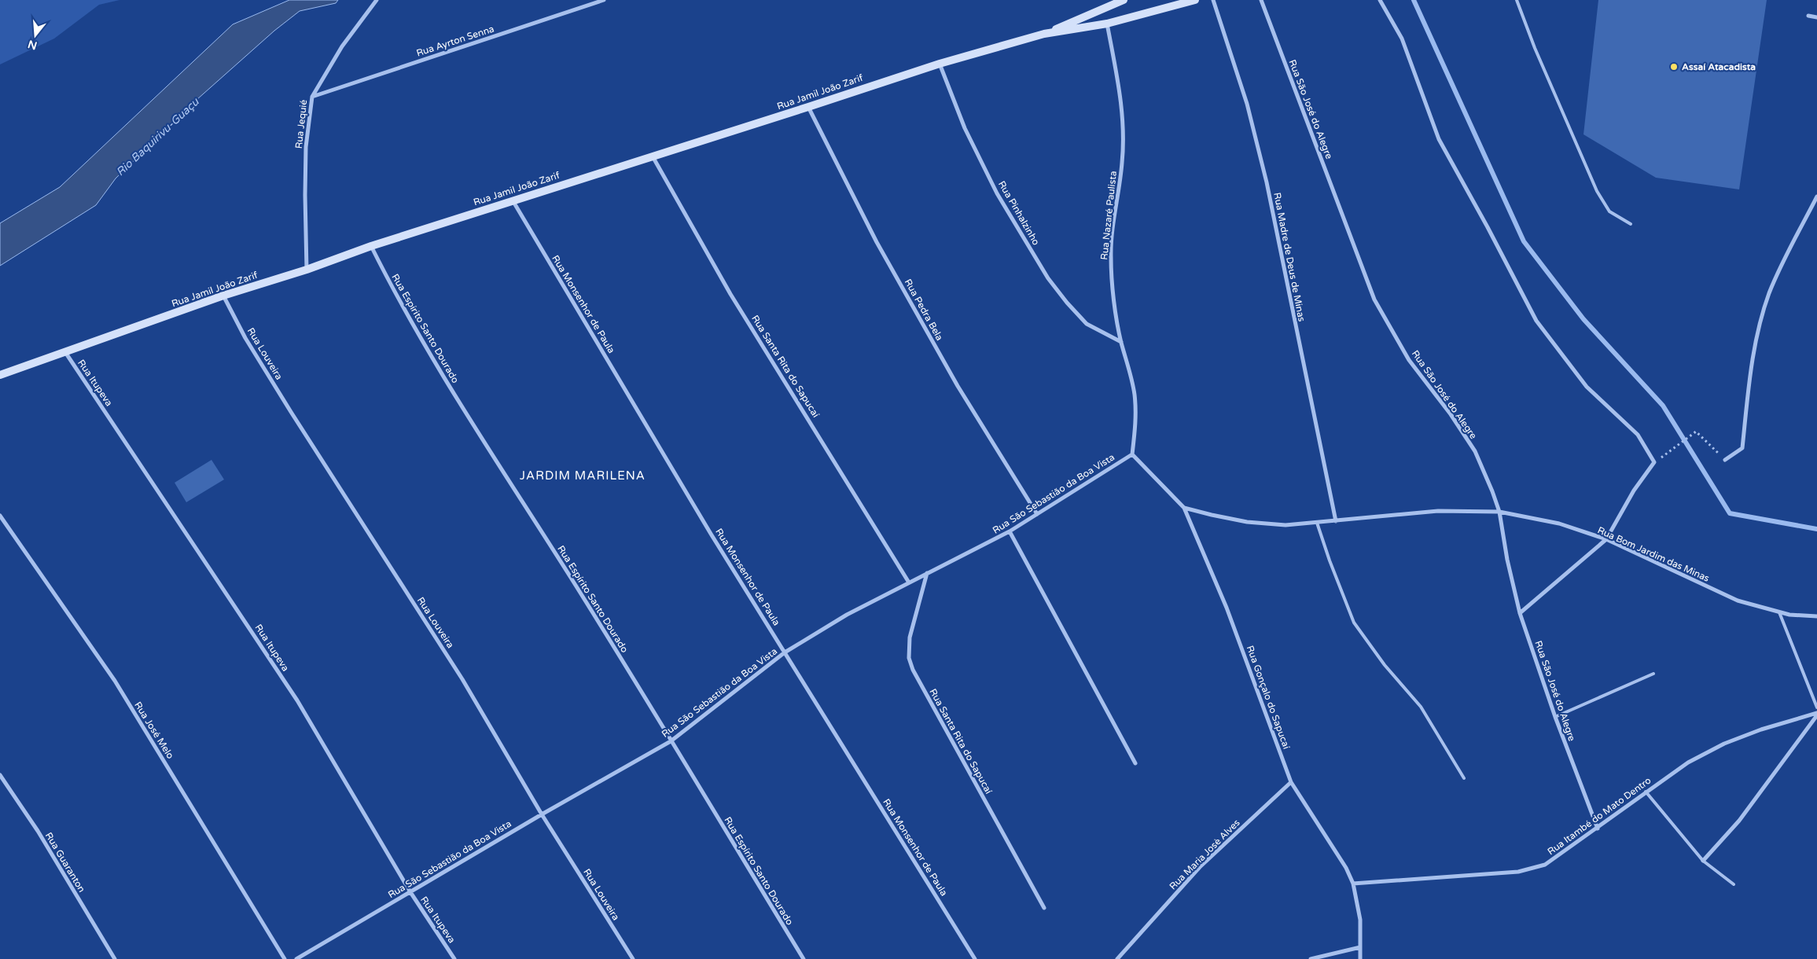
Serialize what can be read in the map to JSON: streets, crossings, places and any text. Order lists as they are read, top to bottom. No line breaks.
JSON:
{"streets":{"main road":["Rua Jamil João Zarif"],"street":["Rua Ayrton Senna","Rua São José do Alegre","Rua Jequié","Rua Pinhalzinho","Rua Nazaré Paulista","Rua Madre de Deus de Minas","Rua Monsenhor de Paula","Rua Pedra Bela","Rua Espírito Santo Dourado","Rua Louveira","Rua Santa Rita do Sapucaí","Rua Itupeva","Rua São Sebastião da Boa Vista","Rua Bom Jardim das Minas","Rua Gonçalo do Sapucaí","Rua José Melo","Rua Itambé do Mato Dentro","Rua Maria Josè Alves","Rua Guaranton"]},"crossings":[["Rua Ayrton Senna","Rua Jequié"],["Rua Jamil João Zarif","Rua Jequié"],["Rua Jamil João Zarif","Rua Pinhalzinho"],["Rua Jamil João Zarif","Rua Nazaré Paulista"],["Rua Jamil João Zarif","Rua Monsenhor de Paula"],["Rua Jamil João Zarif","Rua Pedra Bela"],["Rua Jamil João Zarif","Rua Espírito Santo Dourado"],["Rua Jamil João Zarif","Rua Louveira"],["Rua Jamil João Zarif","Rua Santa Rita do Sapucaí"],["Rua Jamil João Zarif","Rua Itupeva"],["Rua São José do Alegre","Rua Bom Jardim das Minas"],["Rua São José do Alegre","Rua Itambé do Mato Dentro"],["Rua Pinhalzinho","Rua Nazaré Paulista"],["Rua Nazaré Paulista","Rua São Sebastião da Boa Vista"],["Rua Madre de Deus de Minas","Rua Bom Jardim das Minas"],["Rua Monsenhor de Paula","Rua São Sebastião da Boa Vista"],["Rua Pedra Bela","Rua São Sebastião da Boa Vista"],["Rua Espírito Santo Dourado","Rua São Sebastião da Boa Vista"],["Rua Louveira","Rua São Sebastião da Boa Vista"],["Rua Santa Rita do Sapucaí","Rua São Sebastião da Boa Vista"],["Rua Itupeva","Rua São Sebastião da Boa Vista"],["Rua Bom Jardim das Minas","Rua Gonçalo do Sapucaí"],["Rua Gonçalo do Sapucaí","Rua Itambé do Mato Dentro"],["Rua Gonçalo do Sapucaí","Rua Maria Josè Alves"]],"districts":["JARDIM MARILENA"],"water":["Rio Baquirivu-Guaçu"],"places":["Assaí Atacadista"],"north":"bottom"}
